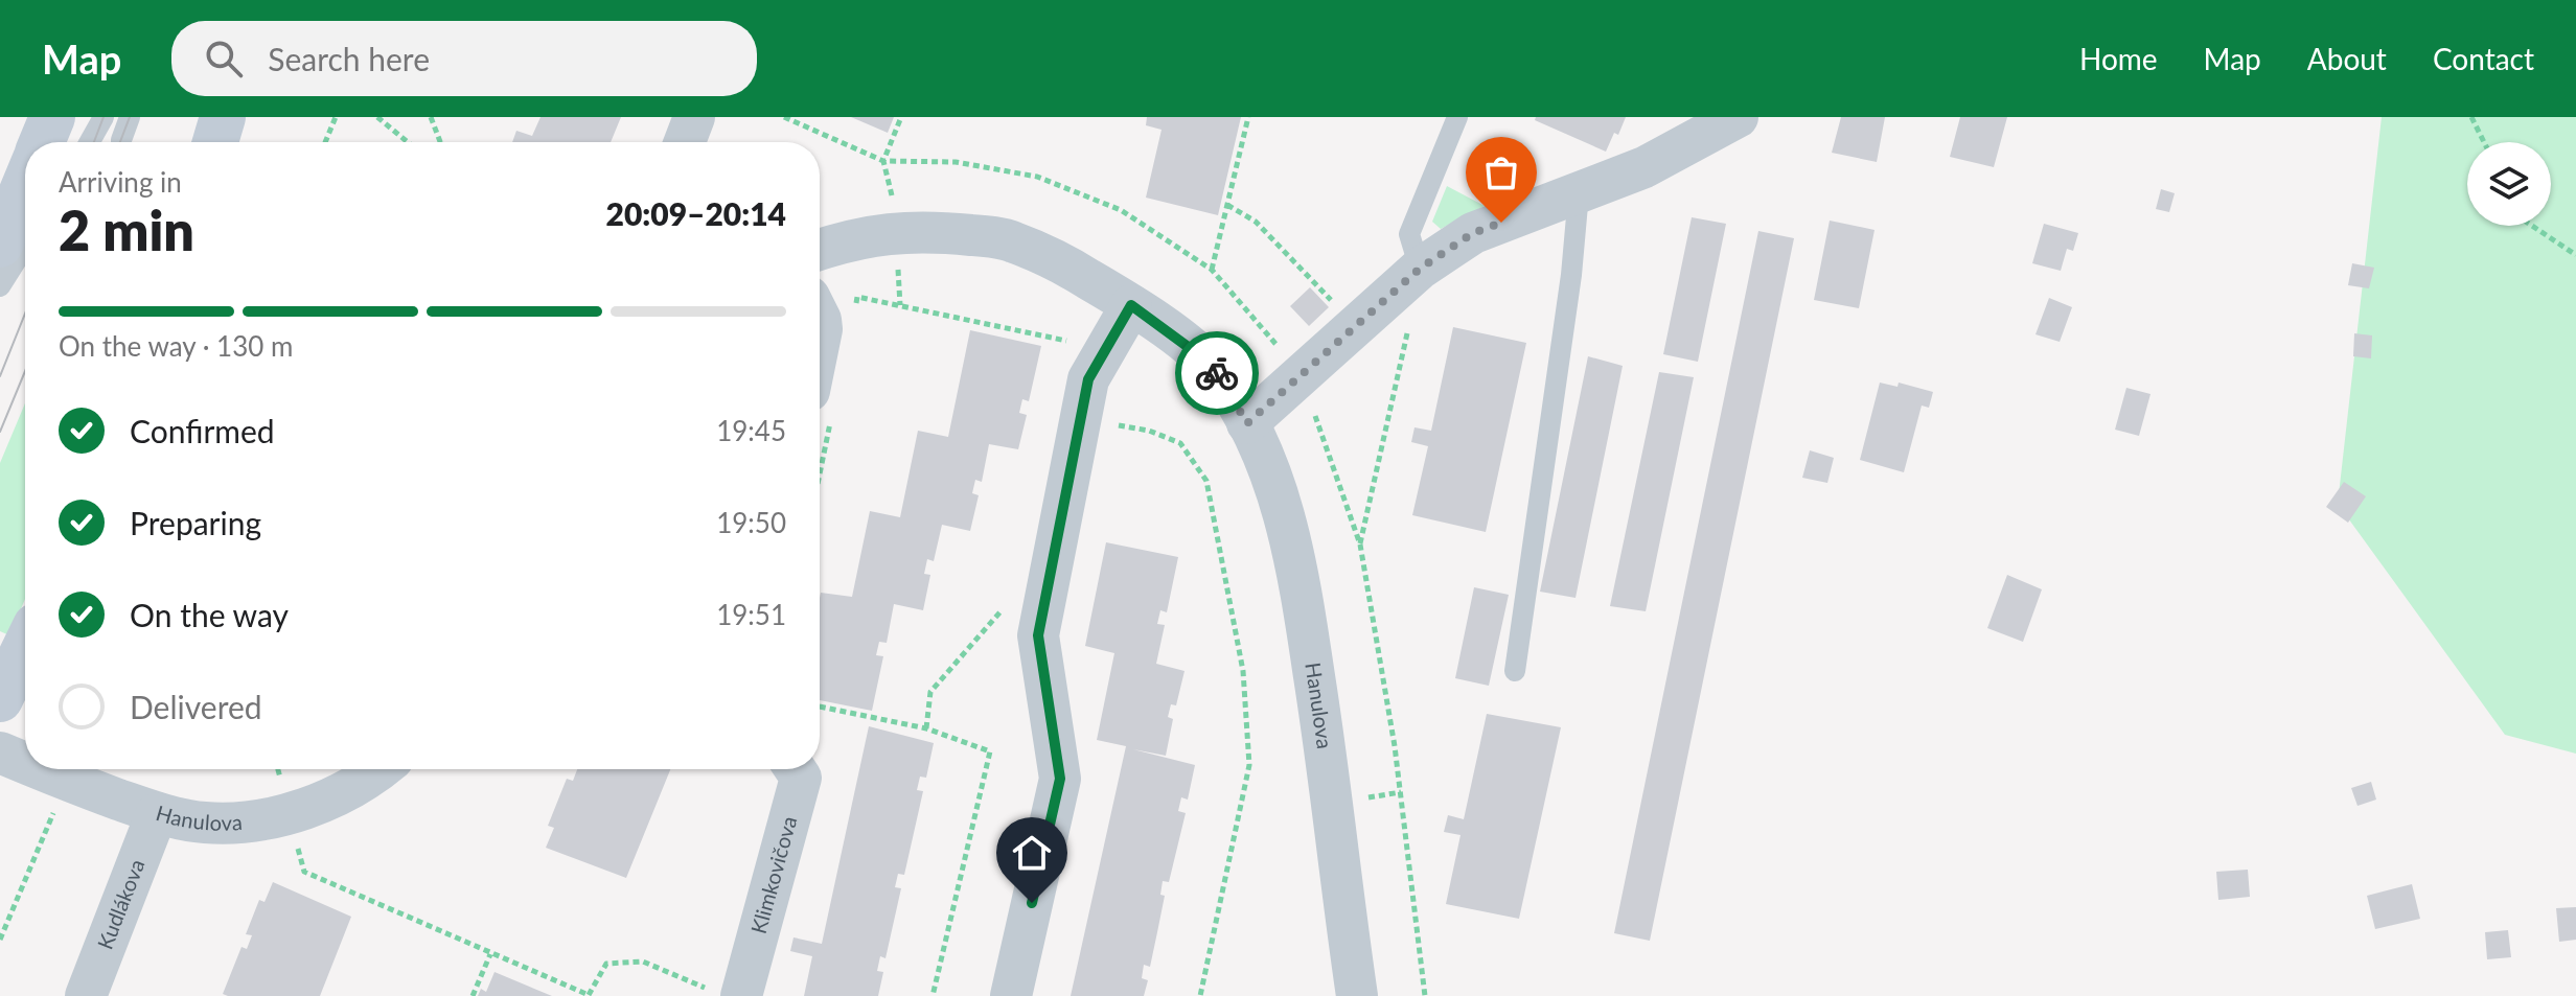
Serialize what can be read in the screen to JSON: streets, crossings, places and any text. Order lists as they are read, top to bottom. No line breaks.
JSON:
{"streets":{"street":["Hanulova","Klimkovičova","Kudlákova"]},"crossings":[["Hanulova","Kudlákova"]],"page":{"header":"Map","search":"Search here","nav":["Home","Map","About","Contact"],"heading":["2 min","Arriving in","20:09–20:14"],"bar":"On the way · 130 m","list":[["Confirmed","19:45"],["Preparing","19:50"],["On the way","19:51"],"Delivered"]}}
